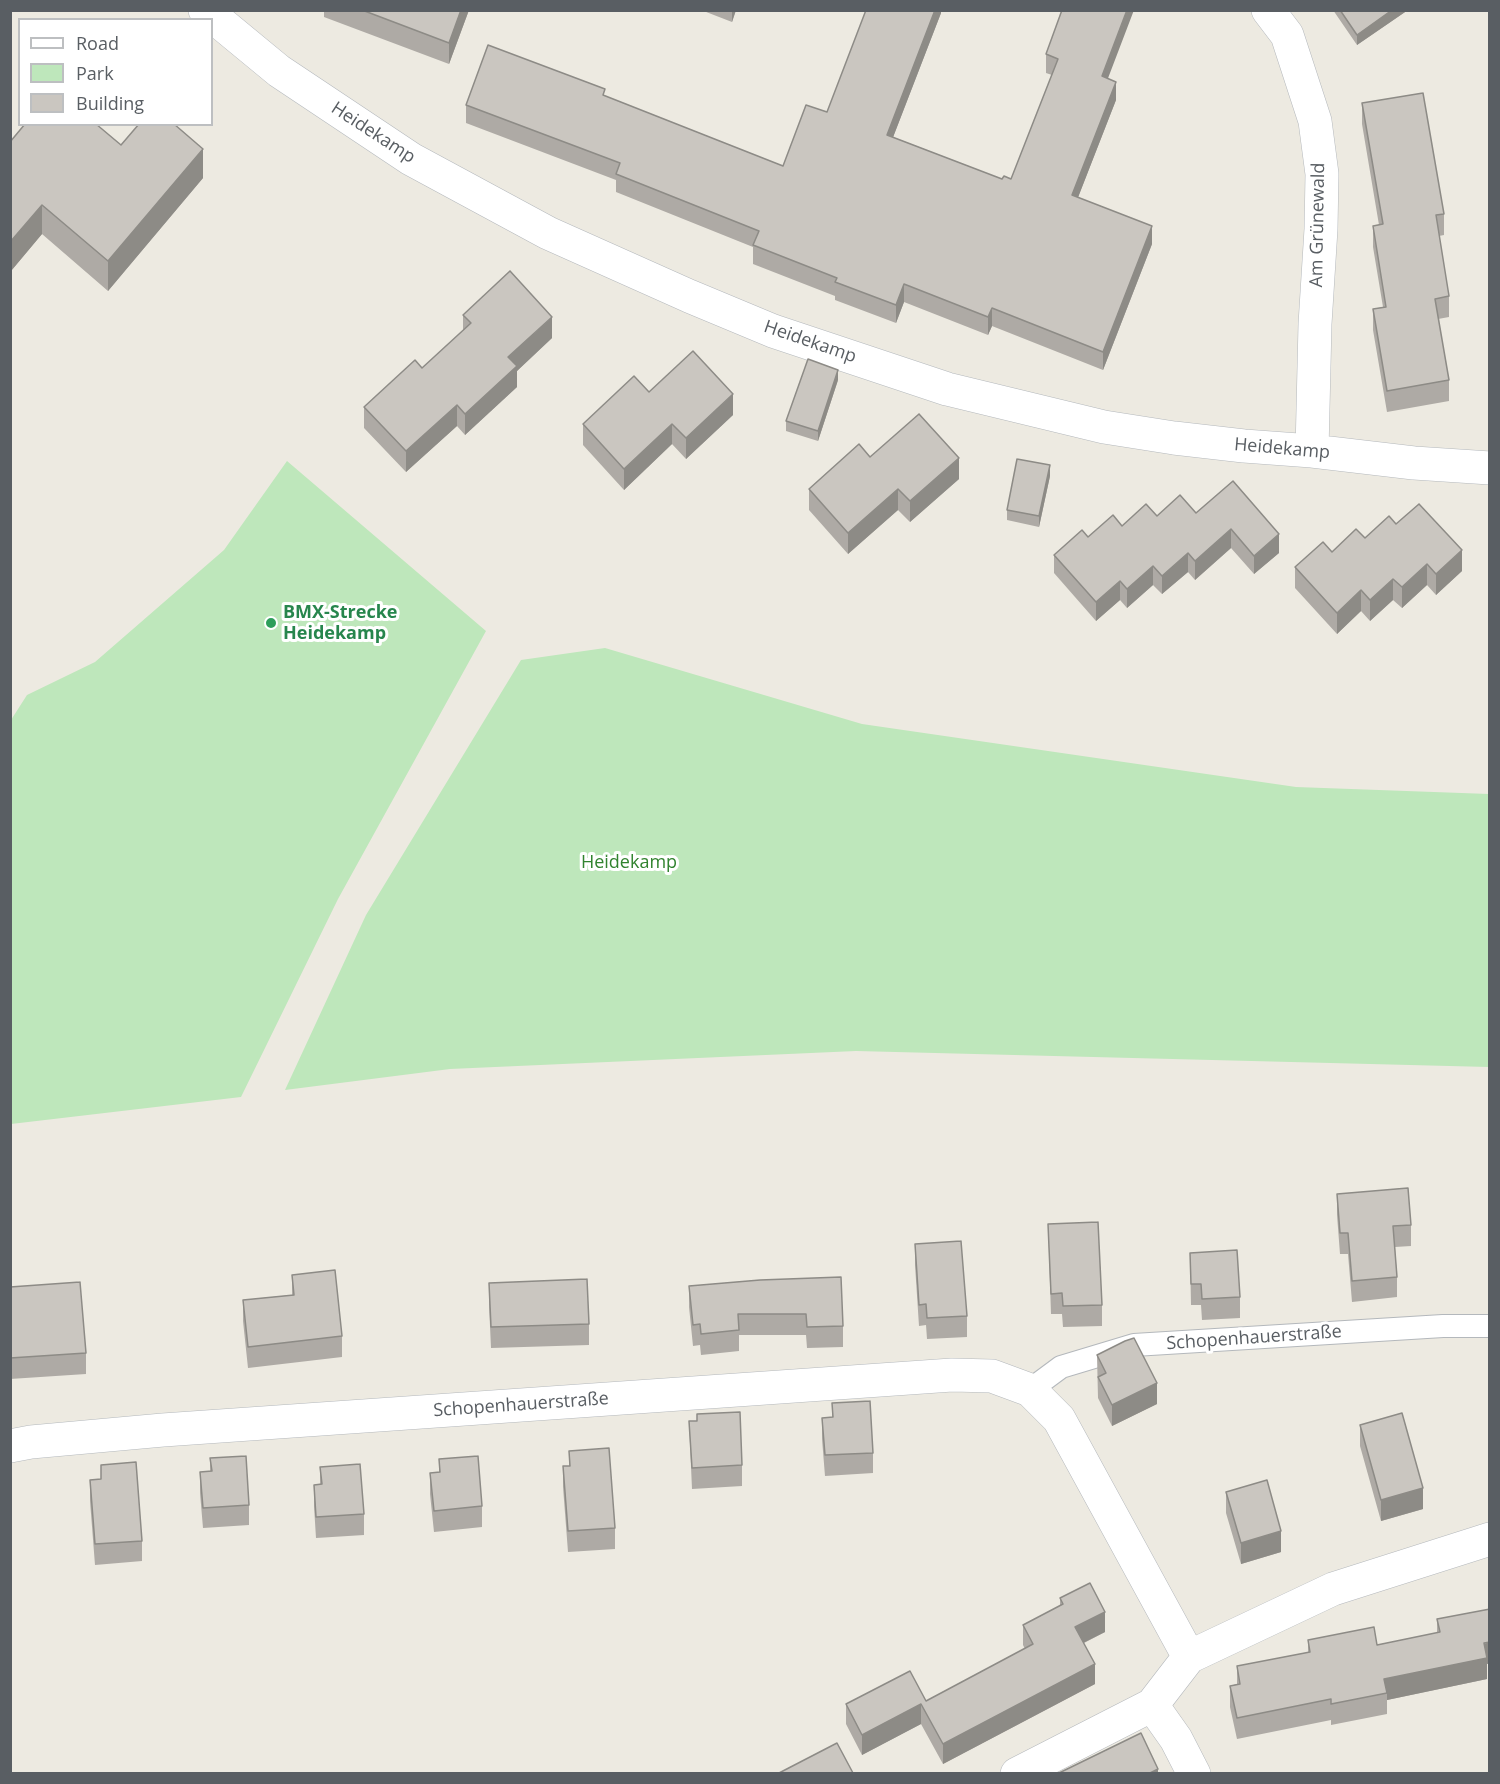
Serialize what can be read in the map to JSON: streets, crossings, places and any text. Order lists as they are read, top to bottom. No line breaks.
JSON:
{"streets":{"street":["Heidekamp","Am Grünewald","Schopenhauerstraße"]},"crossings":[["Heidekamp","Am Grünewald"]],"parks":["Heidekamp"],"places":["BMX-Strecke Heidekamp"],"legend":["Road","Park","Building"]}
